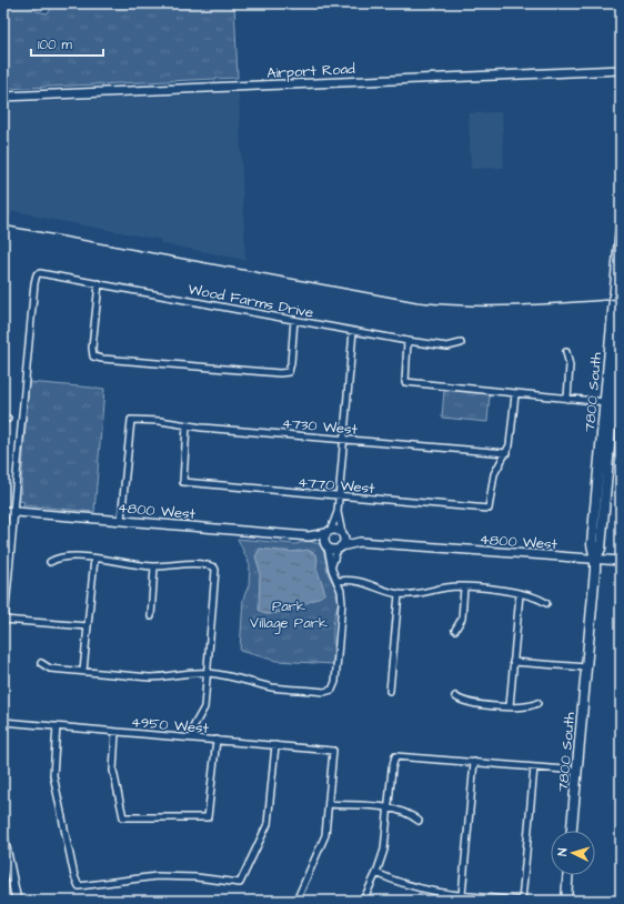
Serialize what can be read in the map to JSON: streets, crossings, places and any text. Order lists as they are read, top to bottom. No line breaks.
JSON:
{"streets":{"main road":["7800 South"],"street":["Airport Road","Wood Farms Drive","4730 West","4770 West","4800 West","4950 West"]},"crossings":[["Wood Farms Drive","4800 West"],["7800 South","4800 West"],["4730 West","4770 West"],["4730 West","4800 West"]],"parks":["Park Village Park"],"scale_bar":"100 m","north":"left"}
